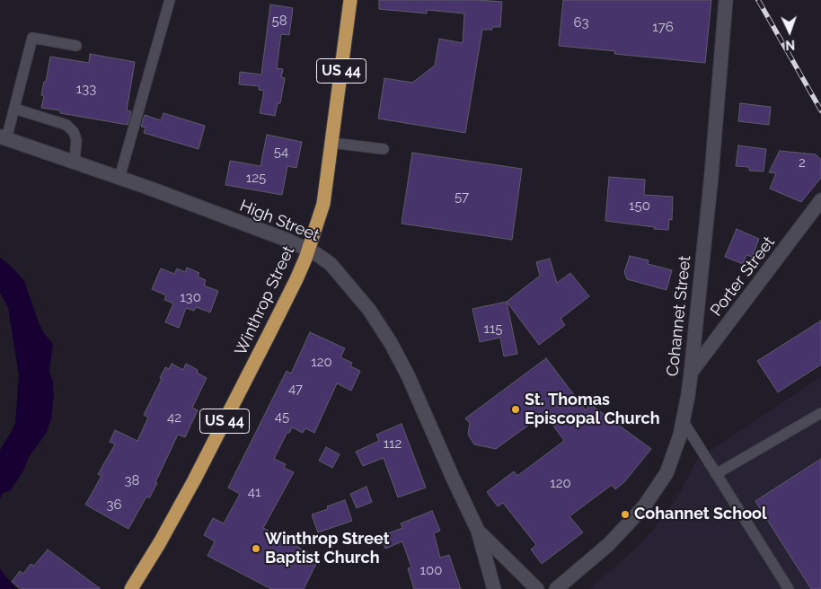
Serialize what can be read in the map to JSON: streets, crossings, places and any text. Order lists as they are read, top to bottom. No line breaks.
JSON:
{"streets":{"highway":["US 44","Winthrop Street"],"street":["High Street","Porter Street","Cohannet Street"]},"crossings":[["High Street","Winthrop Street"],["Porter Street","Cohannet Street"]],"places":["St. Thomas Episcopal Church","Cohannet School","Winthrop Street Baptist Church"],"house_numbers":["58","63","176","133","54","2","125","57","150","130","115","120","47","45","42","112","38","120","41","36","100"],"north":"bottom"}
